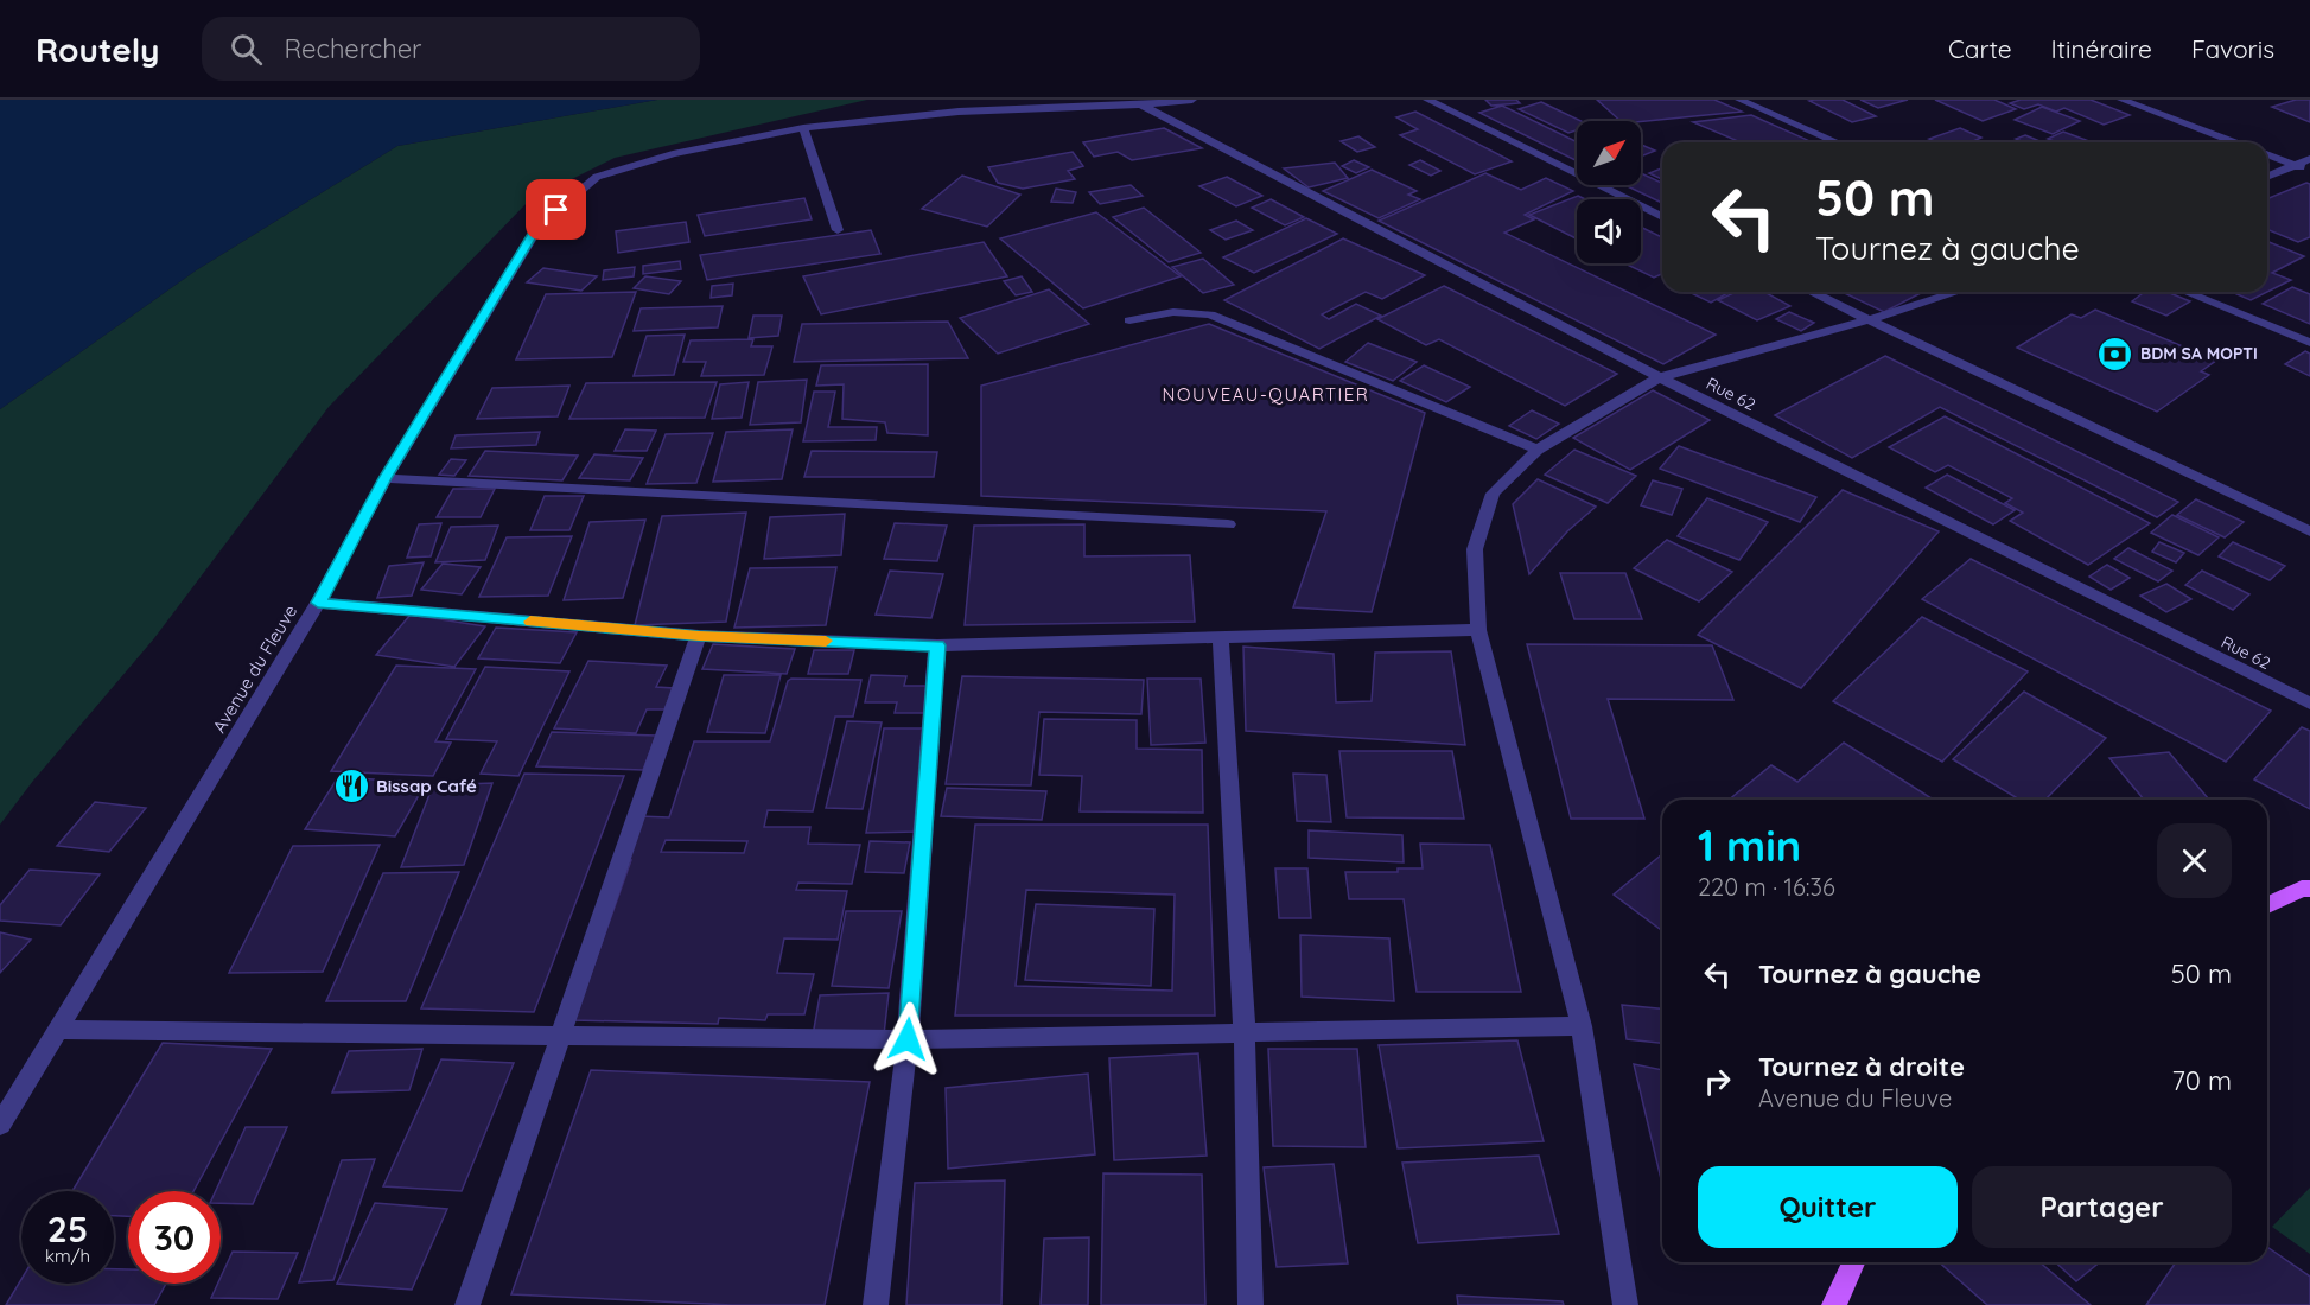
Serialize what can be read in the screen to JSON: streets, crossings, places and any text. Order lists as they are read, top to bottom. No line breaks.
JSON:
{"streets":{"street":["Rue 62","Avenue du Fleuve"]},"crossings":[["Rue 62","Avenue du Fleuve"]],"districts":["NOUVEAU-QUARTIER"],"places":{"bank":["BDM SA MOPTI"],"restaurant":["Bissap Café"]},"north":"top right","page":{"header":"Routely","search":"Rechercher","nav":["Carte","Itinéraire","Favoris"],"turn":["50 m","Tournez à gauche"],"heading":["1 min","220 m · 16:36"],"list":[{"name":"Tournez à gauche","value":"50 m"},{"name":"Tournez à droite","note":"Avenue du Fleuve","value":"70 m"}],"buttons":["Quitter","Partager"],"speed":"25 km/h","limit":"30"}}
